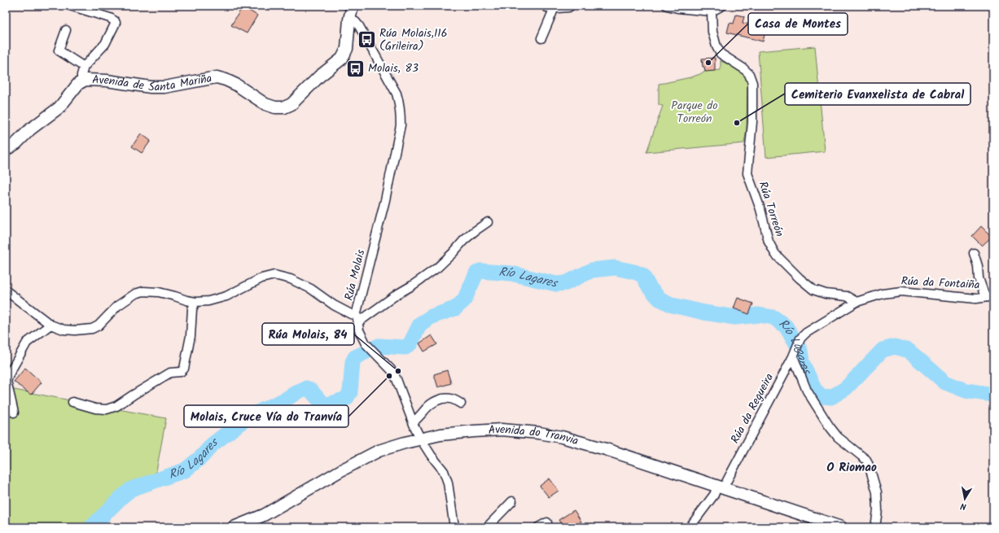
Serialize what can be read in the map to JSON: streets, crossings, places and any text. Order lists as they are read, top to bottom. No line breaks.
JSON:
{"streets":{"main road":["Avenida de Santa Mariña","Avenida do Tranvia"],"street":["Rúa Torreón","Rúa Molais","Rúa da Fontaiña","Rúa da Regueira"]},"crossings":[["Avenida de Santa Mariña","Rúa Molais"],["Rúa Torreón","Rúa da Fontaiña"],["Rúa Molais","Avenida do Tranvia"],["Rúa da Fontaiña","Rúa da Regueira"],["Rúa da Regueira","Avenida do Tranvia"]],"districts":["O Riomao"],"water":["Río Lagares"],"parks":["Parque do Torreón"],"places":{"bus stop":["Rúa Molais,116 (Grileira)","Molais, 83"],"other":["Casa de Montes","Cemiterio Evanxelista de Cabral","Rúa Molais, 84","Molais, Cruce Vía do Tranvía"]},"north":"bottom"}
